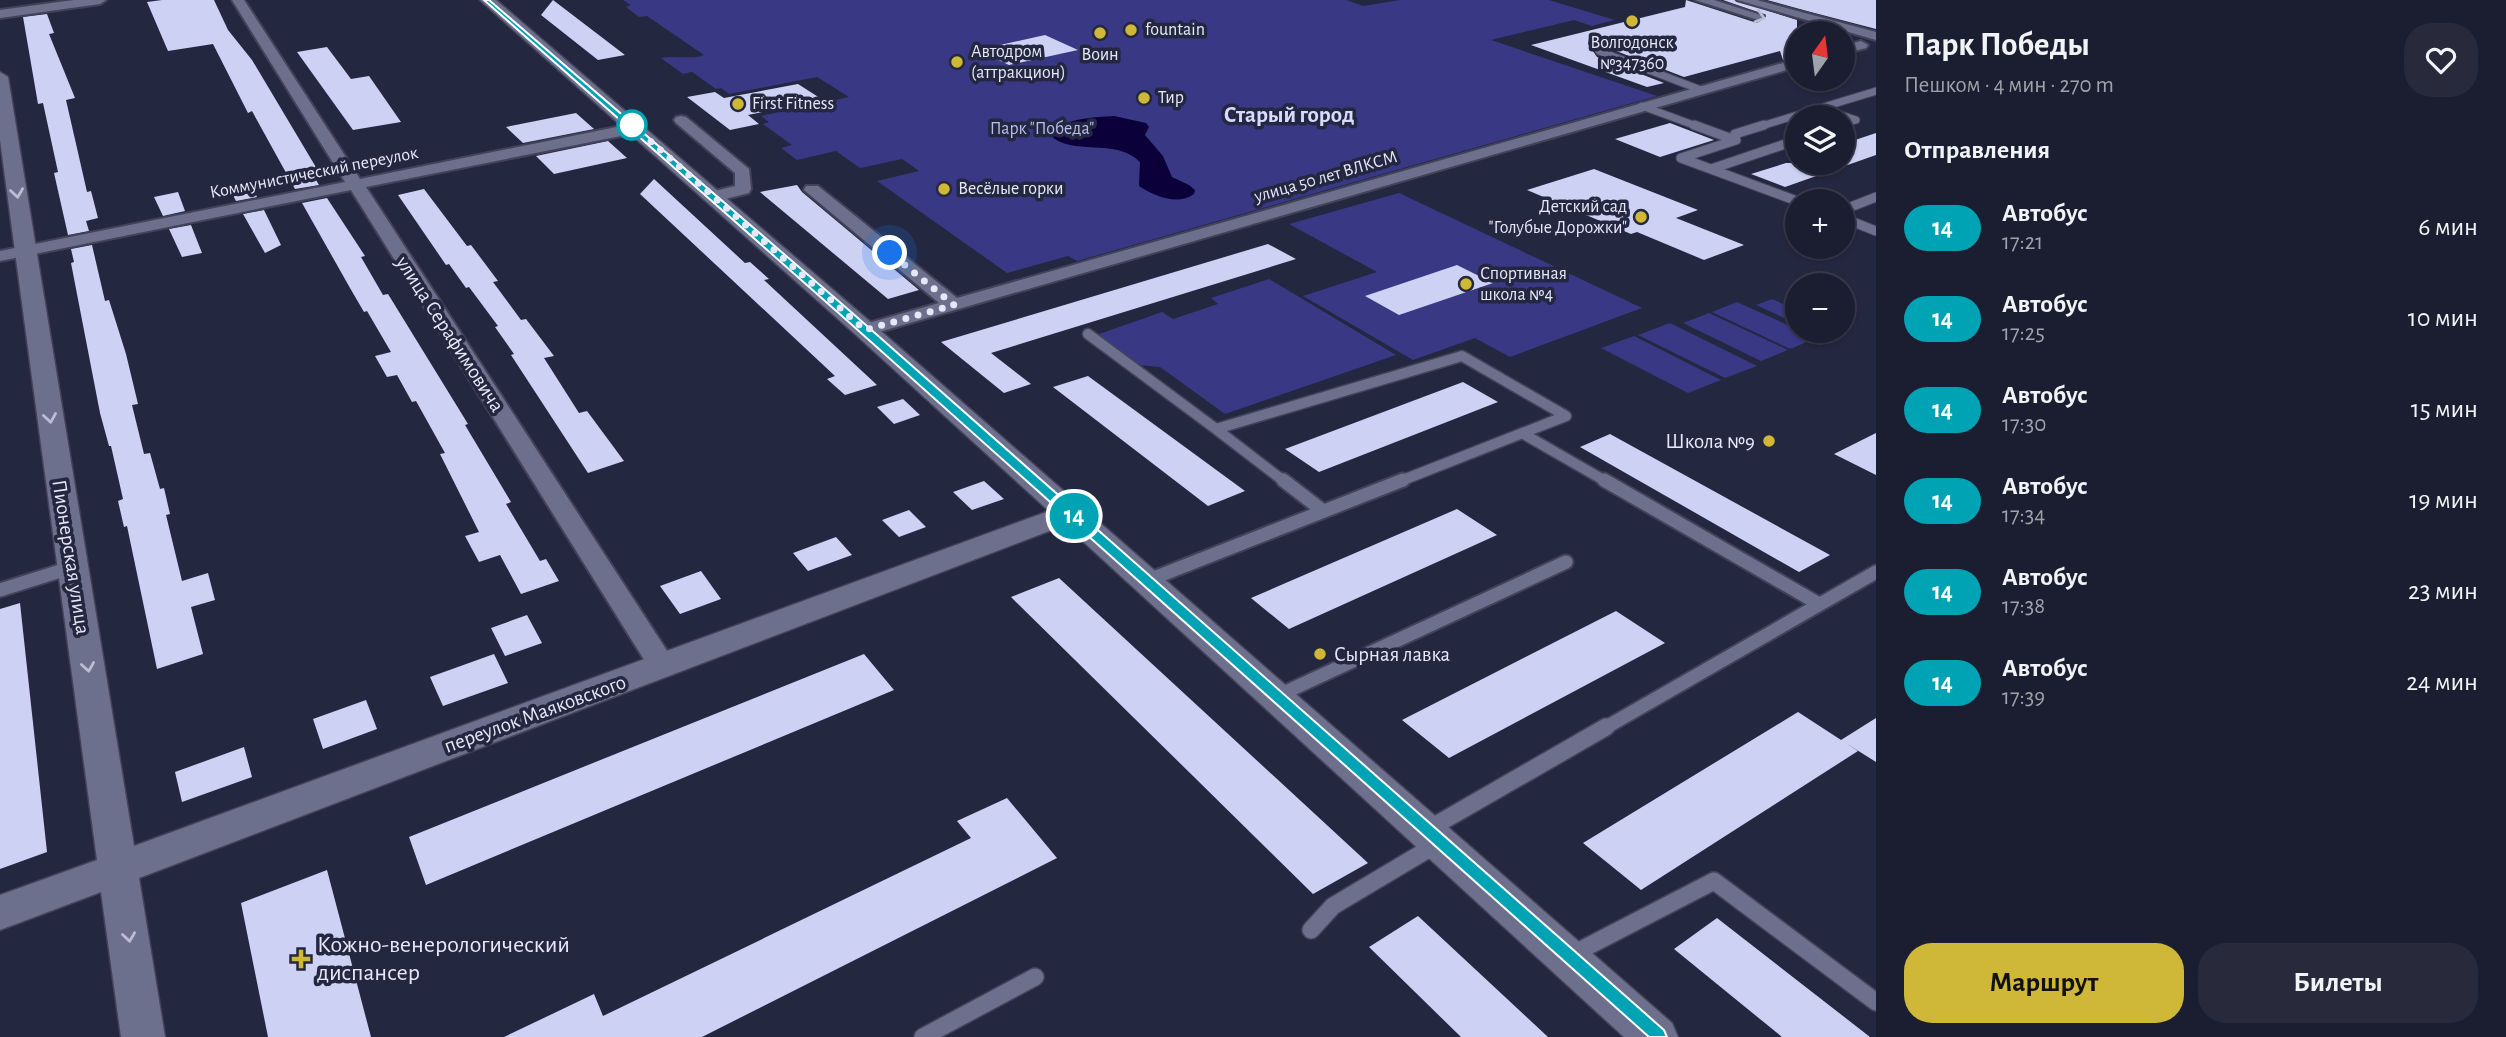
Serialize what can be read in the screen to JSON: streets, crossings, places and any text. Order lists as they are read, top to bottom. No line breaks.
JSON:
{"streets":{"street":["Коммунистический переулок","улица 50 лет ВЛКСМ","улица Серафимовича","Пионерская улица","переулок Маяковского"]},"crossings":[["Коммунистический переулок","улица Серафимовича"],["Коммунистический переулок","Пионерская улица"],["улица Серафимовича","переулок Маяковского"],["Пионерская улица","переулок Маяковского"]],"one_way":["Пионерская улица"],"districts":["Старый город"],"parks":["Парк \"Победа\""],"places":{"other":["Волгодонск №347360","fountain","Воин","Автодром (аттракцион)","Тир","First Fitness","Весёлые горки","Детский сад \"Голубые Дорожки\"","Спортивная школа №4","Школа №9","Сырная лавка"],"health":["Кожно-венерологический диспансер"]},"lines":["bus line 14"],"north":"top","page":{"on_map":"14","heading":[["Парк Победы","Пешком · 4 мин · 270 m"],"Отправления"],"map_buttons":["+","−"],"list":[{"mark":"14","name":"Автобус","note":"17:21","value":"6 мин"},{"mark":"14","name":"Автобус","note":"17:25","value":"10 мин"},{"mark":"14","name":"Автобус","note":"17:30","value":"15 мин"},{"mark":"14","name":"Автобус","note":"17:34","value":"19 мин"},{"mark":"14","name":"Автобус","note":"17:38","value":"23 мин"},{"mark":"14","name":"Автобус","note":"17:39","value":"24 мин"}],"buttons":["Маршрут","Билеты"]}}
